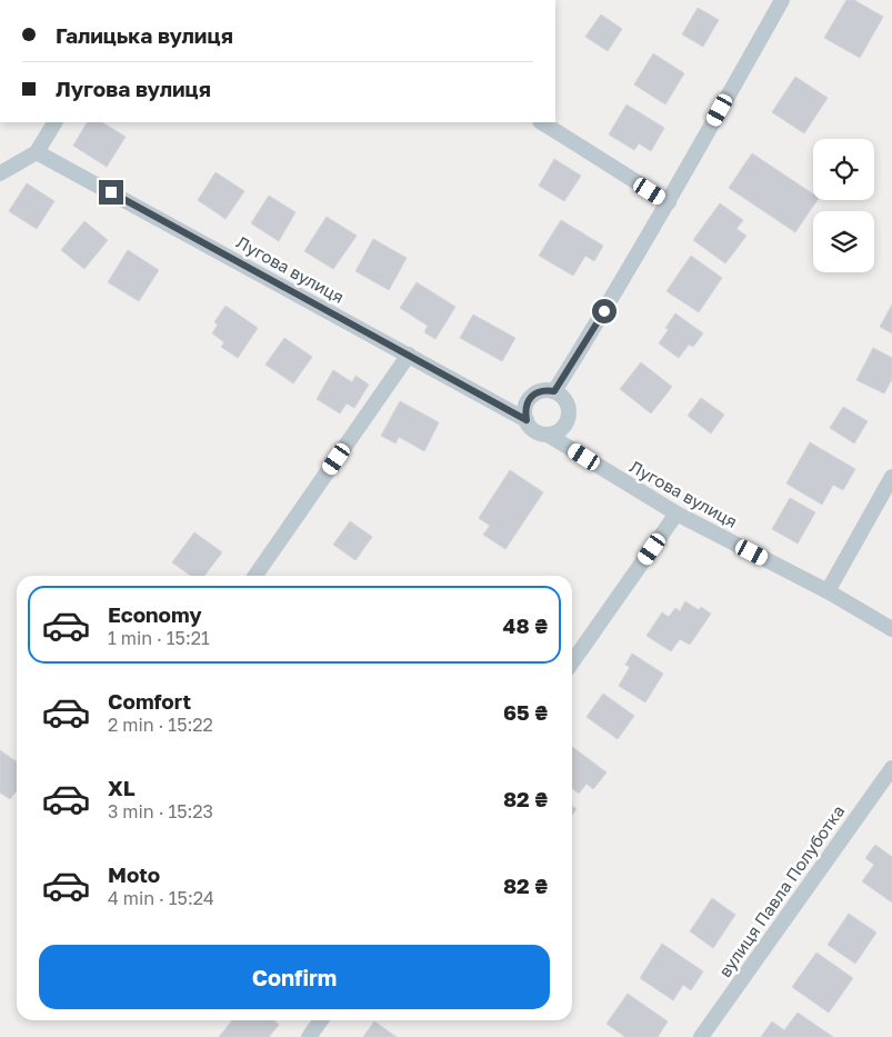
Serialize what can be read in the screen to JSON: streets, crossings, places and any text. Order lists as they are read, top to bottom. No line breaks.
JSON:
{"streets":{"street":["Лугова вулиця","вулиця Павла Полуботка"]},"page":{"banner":["Галицька вулиця","Лугова вулиця"],"list":[{"name":"Economy","note":"1 min · 15:21","value":"48 ₴"},{"name":"Comfort","note":"2 min · 15:22","value":"65 ₴"},{"name":"XL","note":"3 min · 15:23","value":"82 ₴"},{"name":"Moto","note":"4 min · 15:24","value":"82 ₴"}],"buttons":"Confirm"}}
